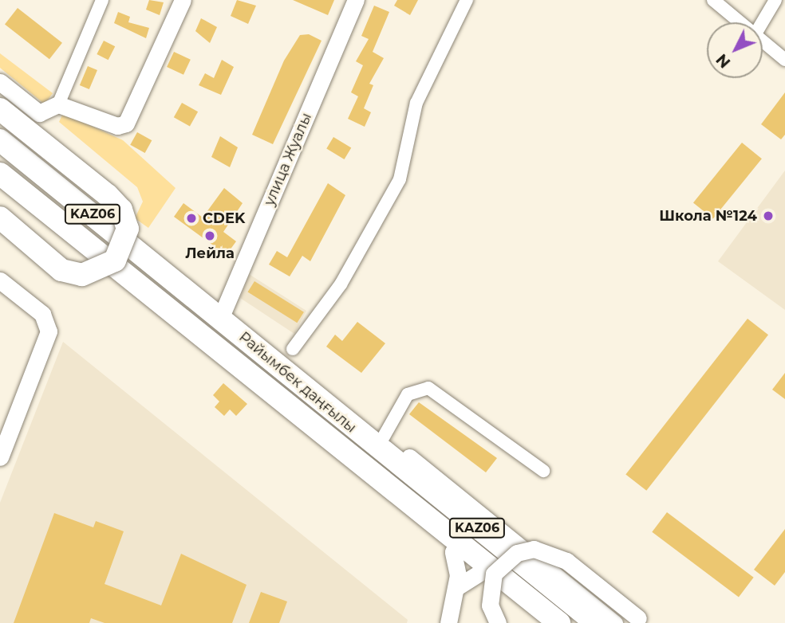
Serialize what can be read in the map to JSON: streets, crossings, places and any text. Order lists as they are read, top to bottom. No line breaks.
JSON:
{"streets":{"highway":["KАZ06","Райымбек даңғылы"],"main road":["улица Жуалы"]},"crossings":[["улица Жуалы","Райымбек даңғылы"]],"places":["Школа №124","CDEK","Лейла"],"north":"bottom left"}
